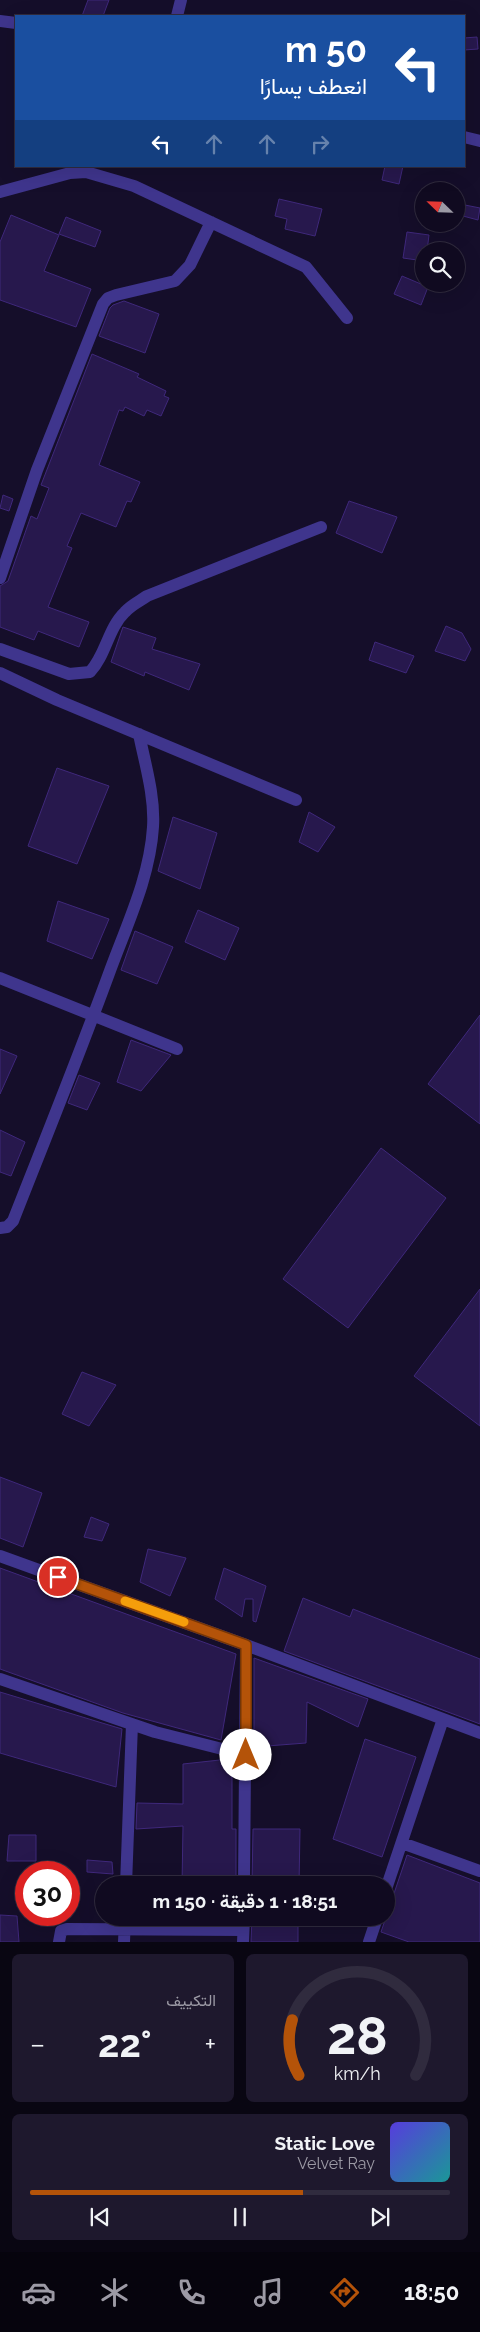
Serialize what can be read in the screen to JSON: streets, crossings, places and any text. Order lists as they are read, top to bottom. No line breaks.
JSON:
{"north":"top left","page":{"turn":["50 m","انعطف يسارًا"],"limit":"30","trip":"18:51 · 1 دقيقة · 150 m","tile":"التكييف","heat":["−","22°","+"],"song":["Static Love","Velvet Ray"],"tabs":"18:50","gauge":["28","km/h"]}}
